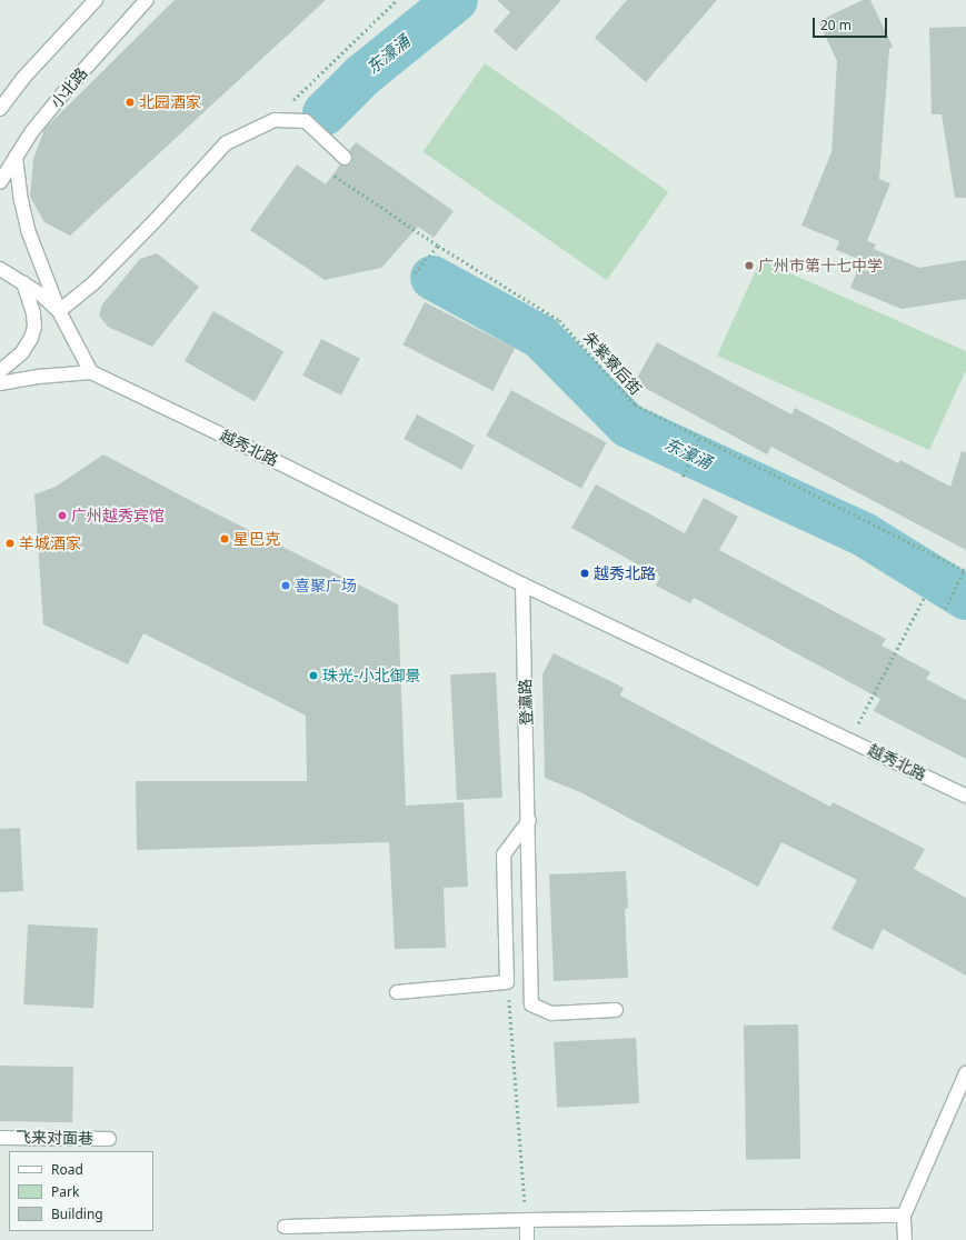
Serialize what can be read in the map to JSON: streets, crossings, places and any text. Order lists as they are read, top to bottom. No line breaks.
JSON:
{"streets":{"main road":["小北路","越秀北路","登瀛路","飞来对面巷"],"path":["朱紫寮后街"]},"crossings":[["越秀北路","登瀛路"]],"water":["东濠涌"],"places":["北园酒家","广州市第十七中学","广州越秀宾馆","星巴克","羊城酒家","越秀北路","喜聚广场","珠光-小北御景"],"legend":["Road","Park","Building"],"scale_bar":"20 m"}
